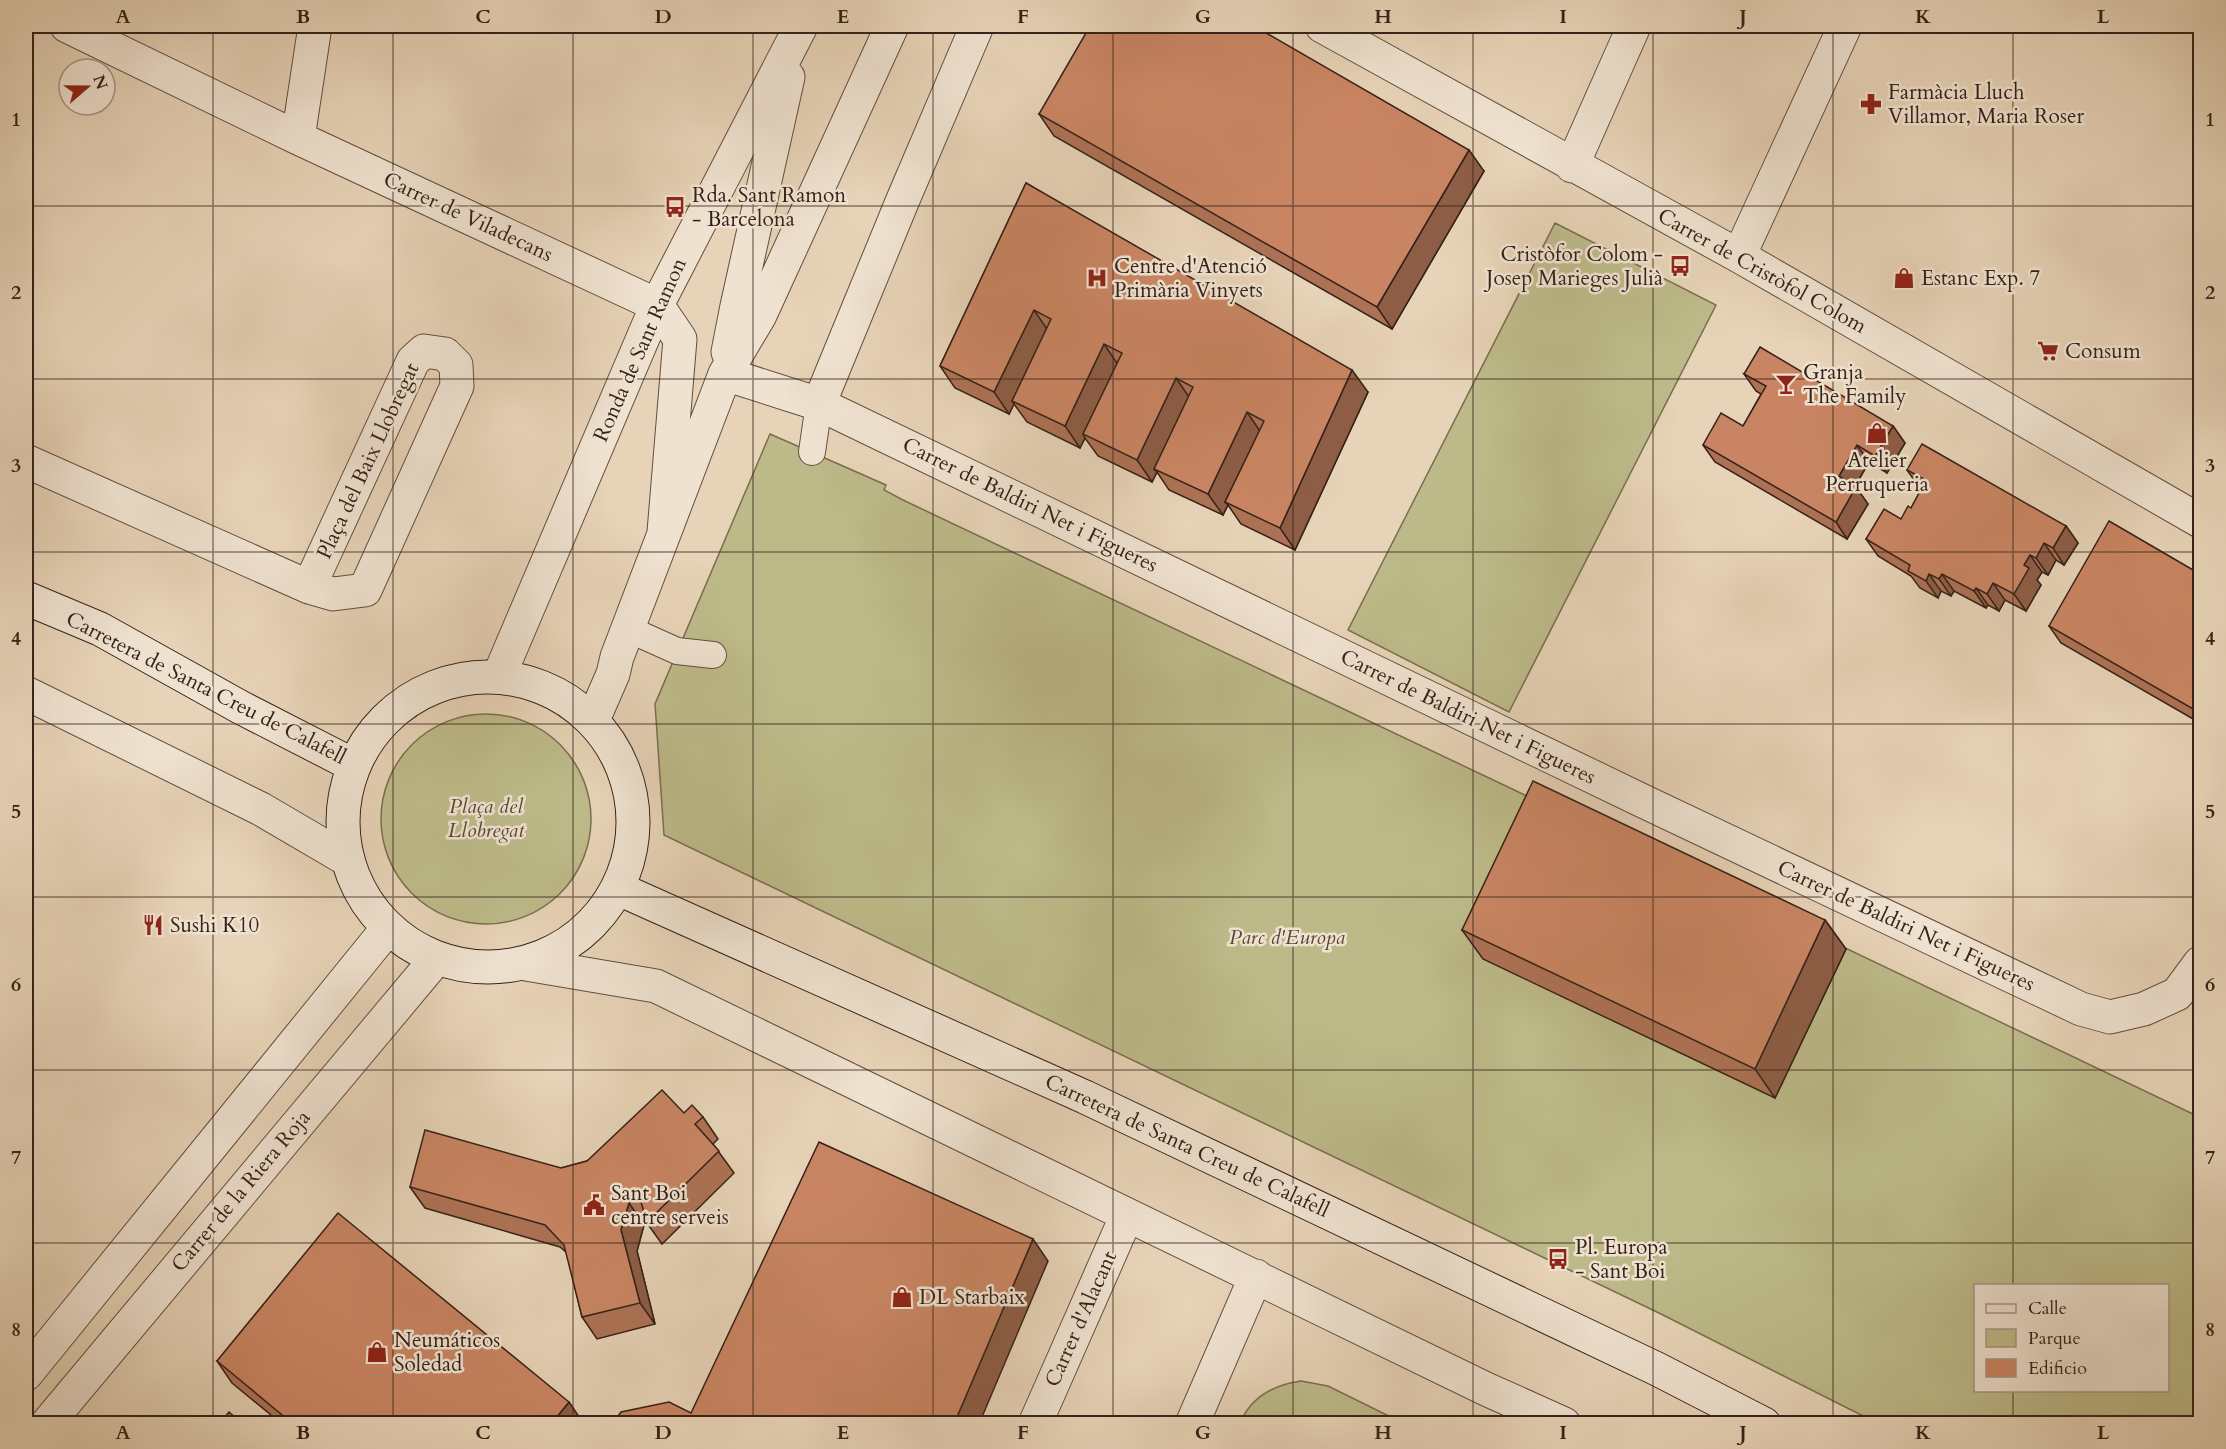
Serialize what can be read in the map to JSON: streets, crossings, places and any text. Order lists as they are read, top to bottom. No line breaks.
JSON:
{"streets":{"street":["Carrer de Viladecans","Carrer de Cristòfol Colom","Ronda de Sant Ramon","Plaça del Baix Llobregat","Carrer de Baldiri Net i Figueres","Carretera de Santa Creu de Calafell","Carrer de la Riera Roja","Carrer d'Alacant"]},"crossings":[["Carrer de Viladecans","Ronda de Sant Ramon"],["Ronda de Sant Ramon","Carrer de Baldiri Net i Figueres"]],"parks":["Plaça del Llobregat","Parc d'Europa"],"places":{"pharmacy":["Farmàcia Lluch Villamor, Maria Roser"],"bus stop":["Rda. Sant Ramon - Barcelona","Cristòfor Colom - Josep Marieges Julià","Pl. Europa - Sant Boi"],"hospital":["Centre d'Atenció Primària Vinyets"],"shop":["Estanc Exp. 7","Atelier Perruqueria","DL Starbaix","Neumáticos Soledad"],"supermarket":["Consum"],"bar":["Granja The Family"],"restaurant":["Sushi K10"],"public building":["Sant Boi centre serveis"]},"legend":["Calle","Parque","Edificio"],"north":"right","grid":{"columns":["A","B","C","D","E","F","G","H","I","J","K","L"],"rows":["1","2","3","4","5","6","7","8"]}}
